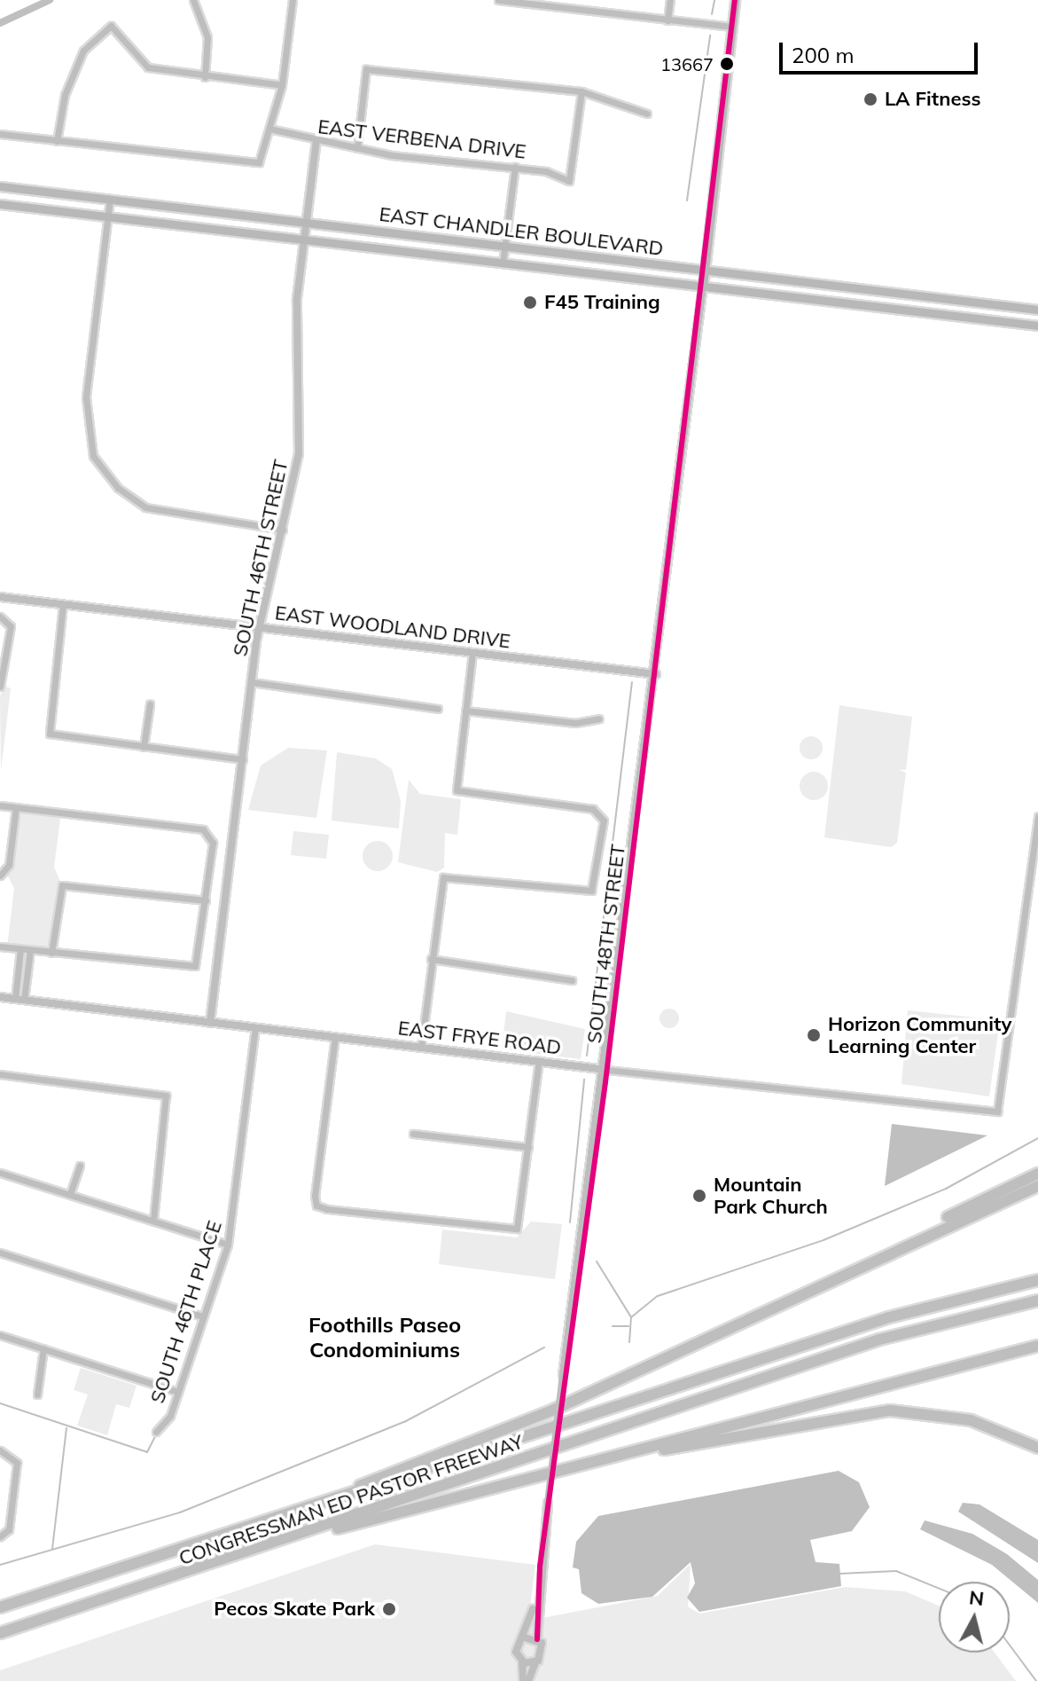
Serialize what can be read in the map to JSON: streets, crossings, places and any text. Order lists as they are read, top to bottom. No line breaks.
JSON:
{"streets":{"highway":["CONGRESSMAN ED PASTOR FREEWAY"],"main road":["EAST CHANDLER BOULEVARD","SOUTH 48TH STREET"],"street":["EAST VERBENA DRIVE","SOUTH 46TH STREET","EAST WOODLAND DRIVE","EAST FRYE ROAD","SOUTH 46TH PLACE"]},"crossings":[["EAST VERBENA DRIVE","SOUTH 46TH STREET"],["EAST CHANDLER BOULEVARD","SOUTH 46TH STREET"],["EAST CHANDLER BOULEVARD","SOUTH 48TH STREET"],["SOUTH 46TH STREET","EAST WOODLAND DRIVE"],["SOUTH 46TH STREET","EAST FRYE ROAD"],["EAST WOODLAND DRIVE","SOUTH 48TH STREET"],["SOUTH 48TH STREET","EAST FRYE ROAD"],["EAST FRYE ROAD","SOUTH 46TH PLACE"]],"districts":["Foothills Paseo Condominiums"],"places":["13667","LA Fitness","F45 Training","Horizon Community Learning Center","Mountain Park Church","Pecos Skate Park"],"scale_bar":"200 m","north":"top"}
